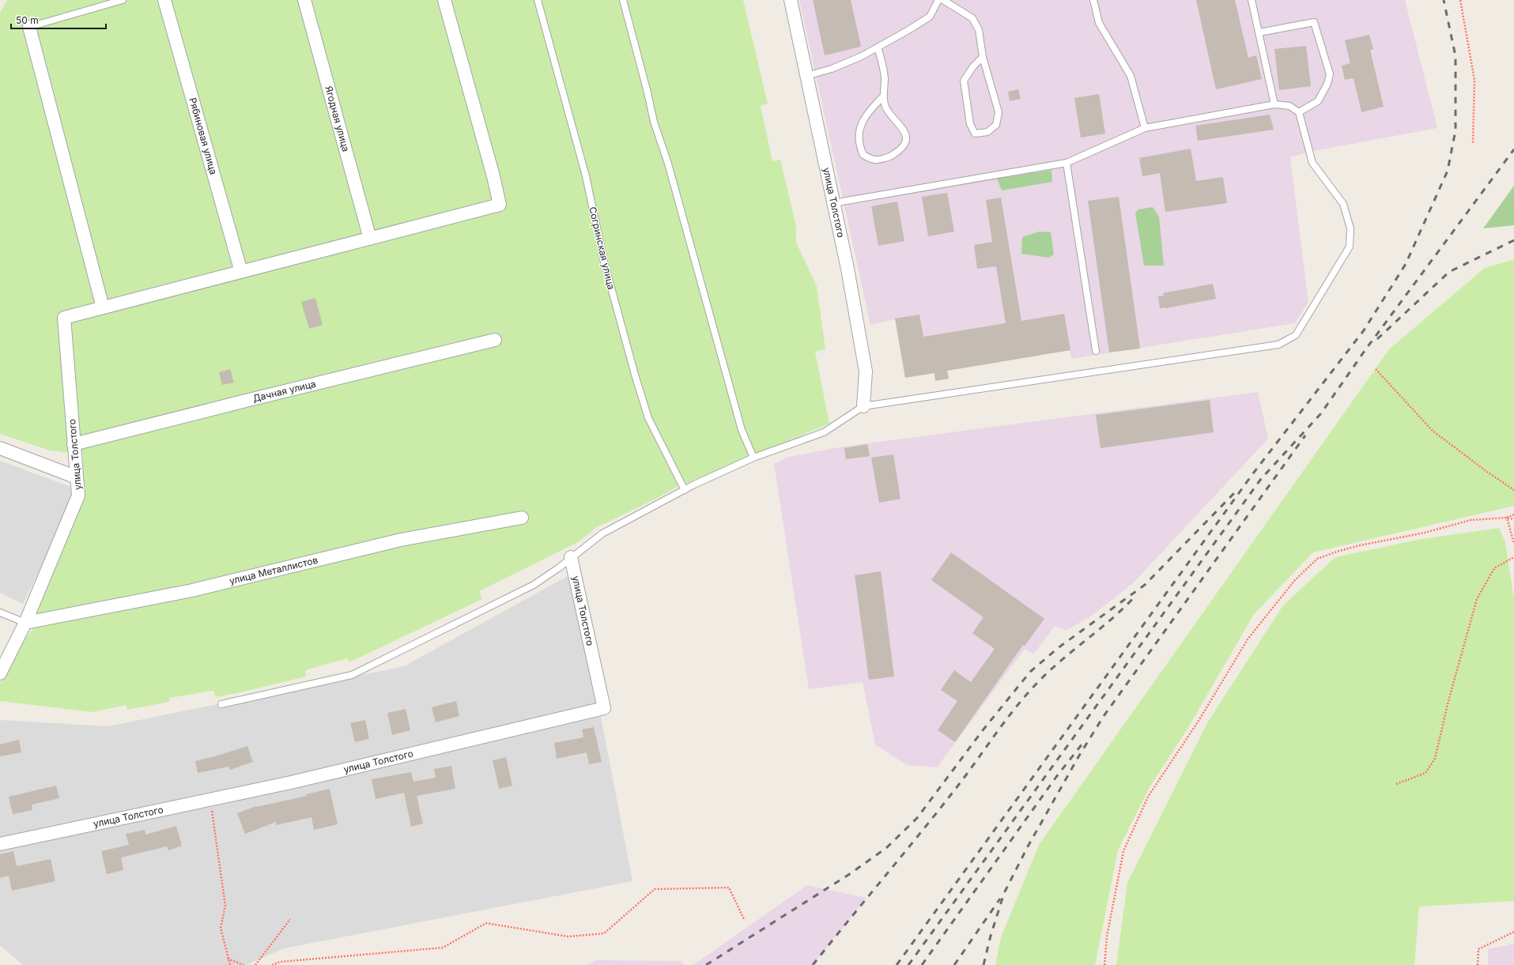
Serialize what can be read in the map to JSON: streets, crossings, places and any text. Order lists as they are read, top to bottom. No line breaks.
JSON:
{"streets":{"street":["Ягодная улица","Рябиновая улица","улица Толстого","Дачная улица","улица Металлистов"],"lane":["Согринская улица"]},"crossings":[["улица Толстого","Дачная улица"],["улица Толстого","улица Металлистов"]],"scale_bar":"50 m"}
